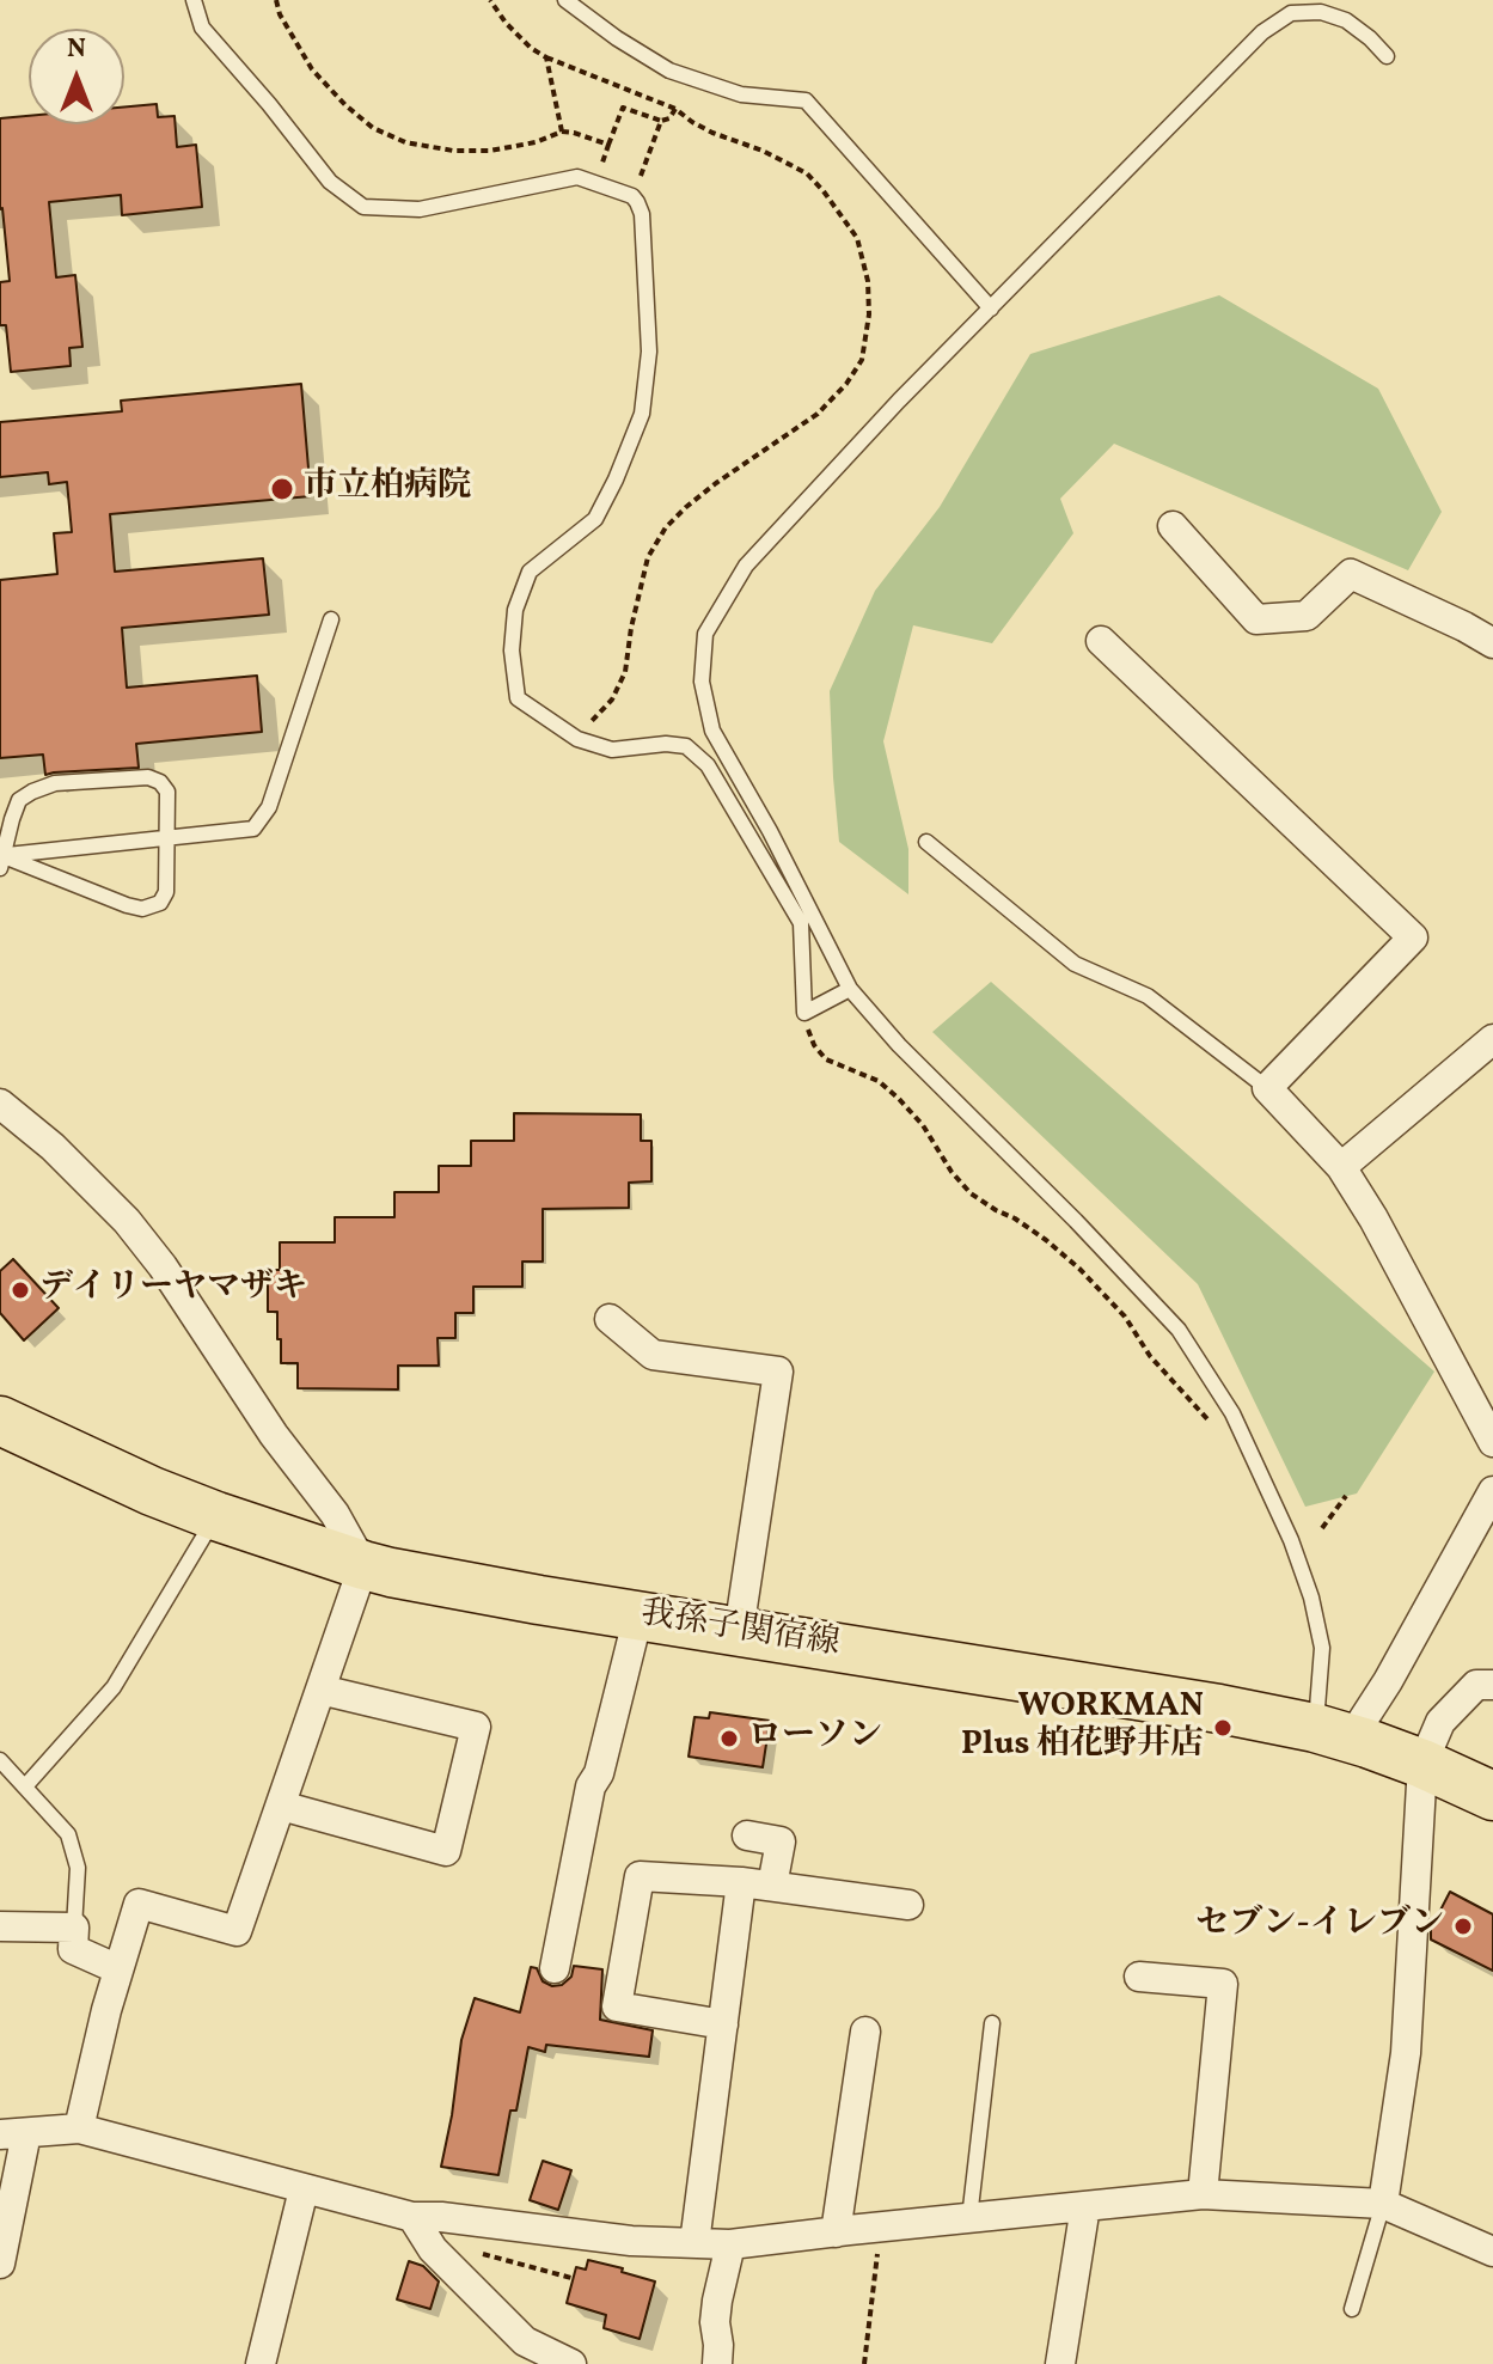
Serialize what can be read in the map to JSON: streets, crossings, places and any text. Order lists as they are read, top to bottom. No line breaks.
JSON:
{"streets":{"main road":["我孫子関宿線"]},"places":["市立柏病院","デイリーヤマザキ","WORKMAN Plus 柏花野井店","ローソン","セブン-イレブン"],"north":"top"}
